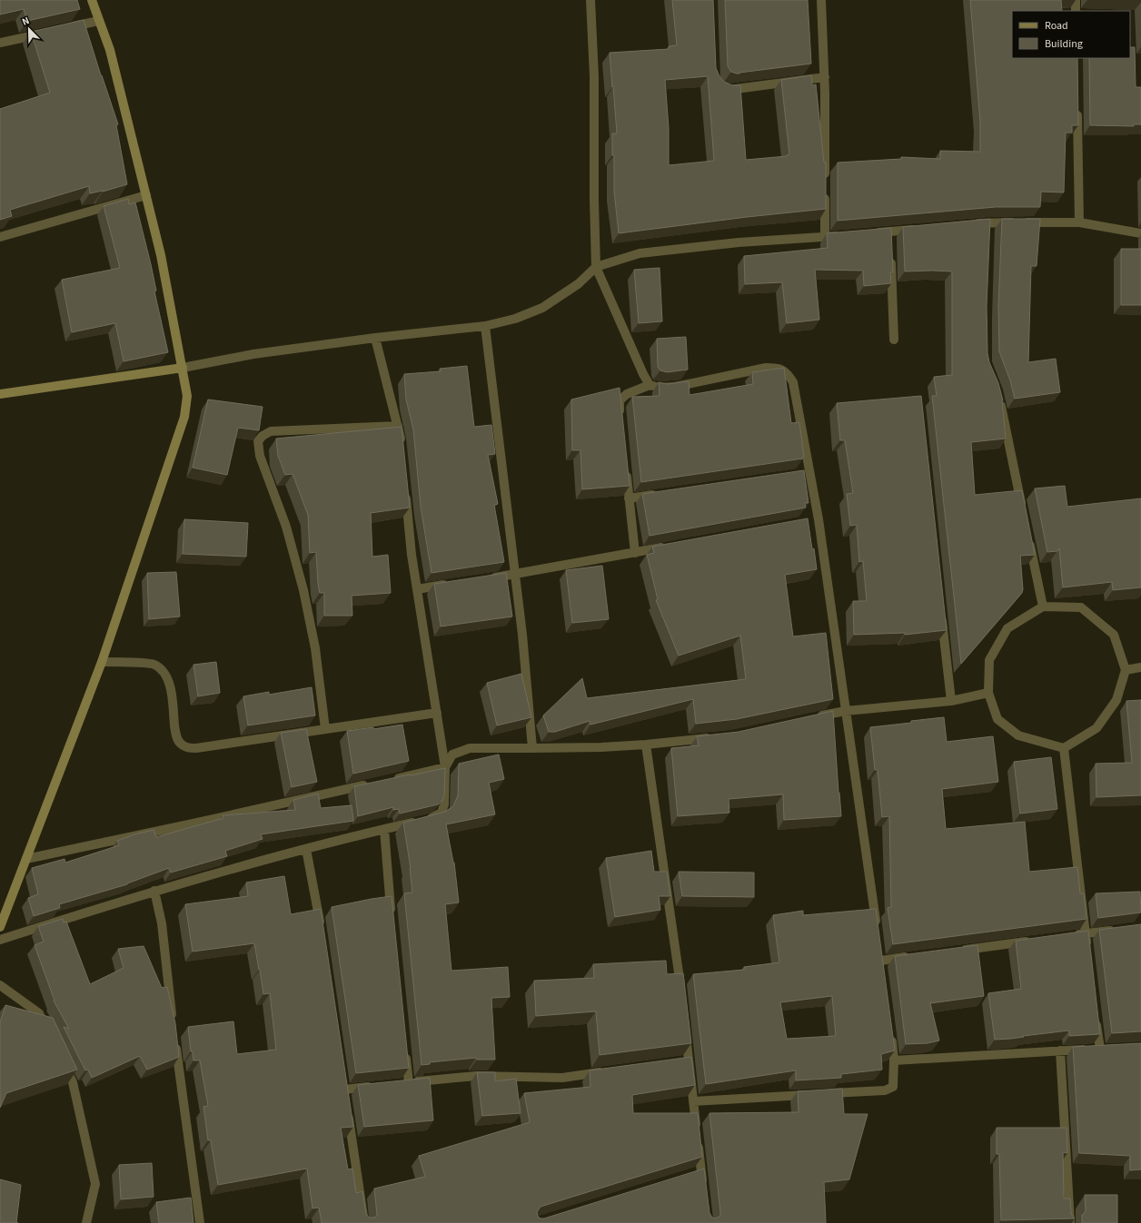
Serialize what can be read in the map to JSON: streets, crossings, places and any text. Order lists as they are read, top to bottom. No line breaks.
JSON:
{"legend":["Road","Building"],"north":"top left"}
